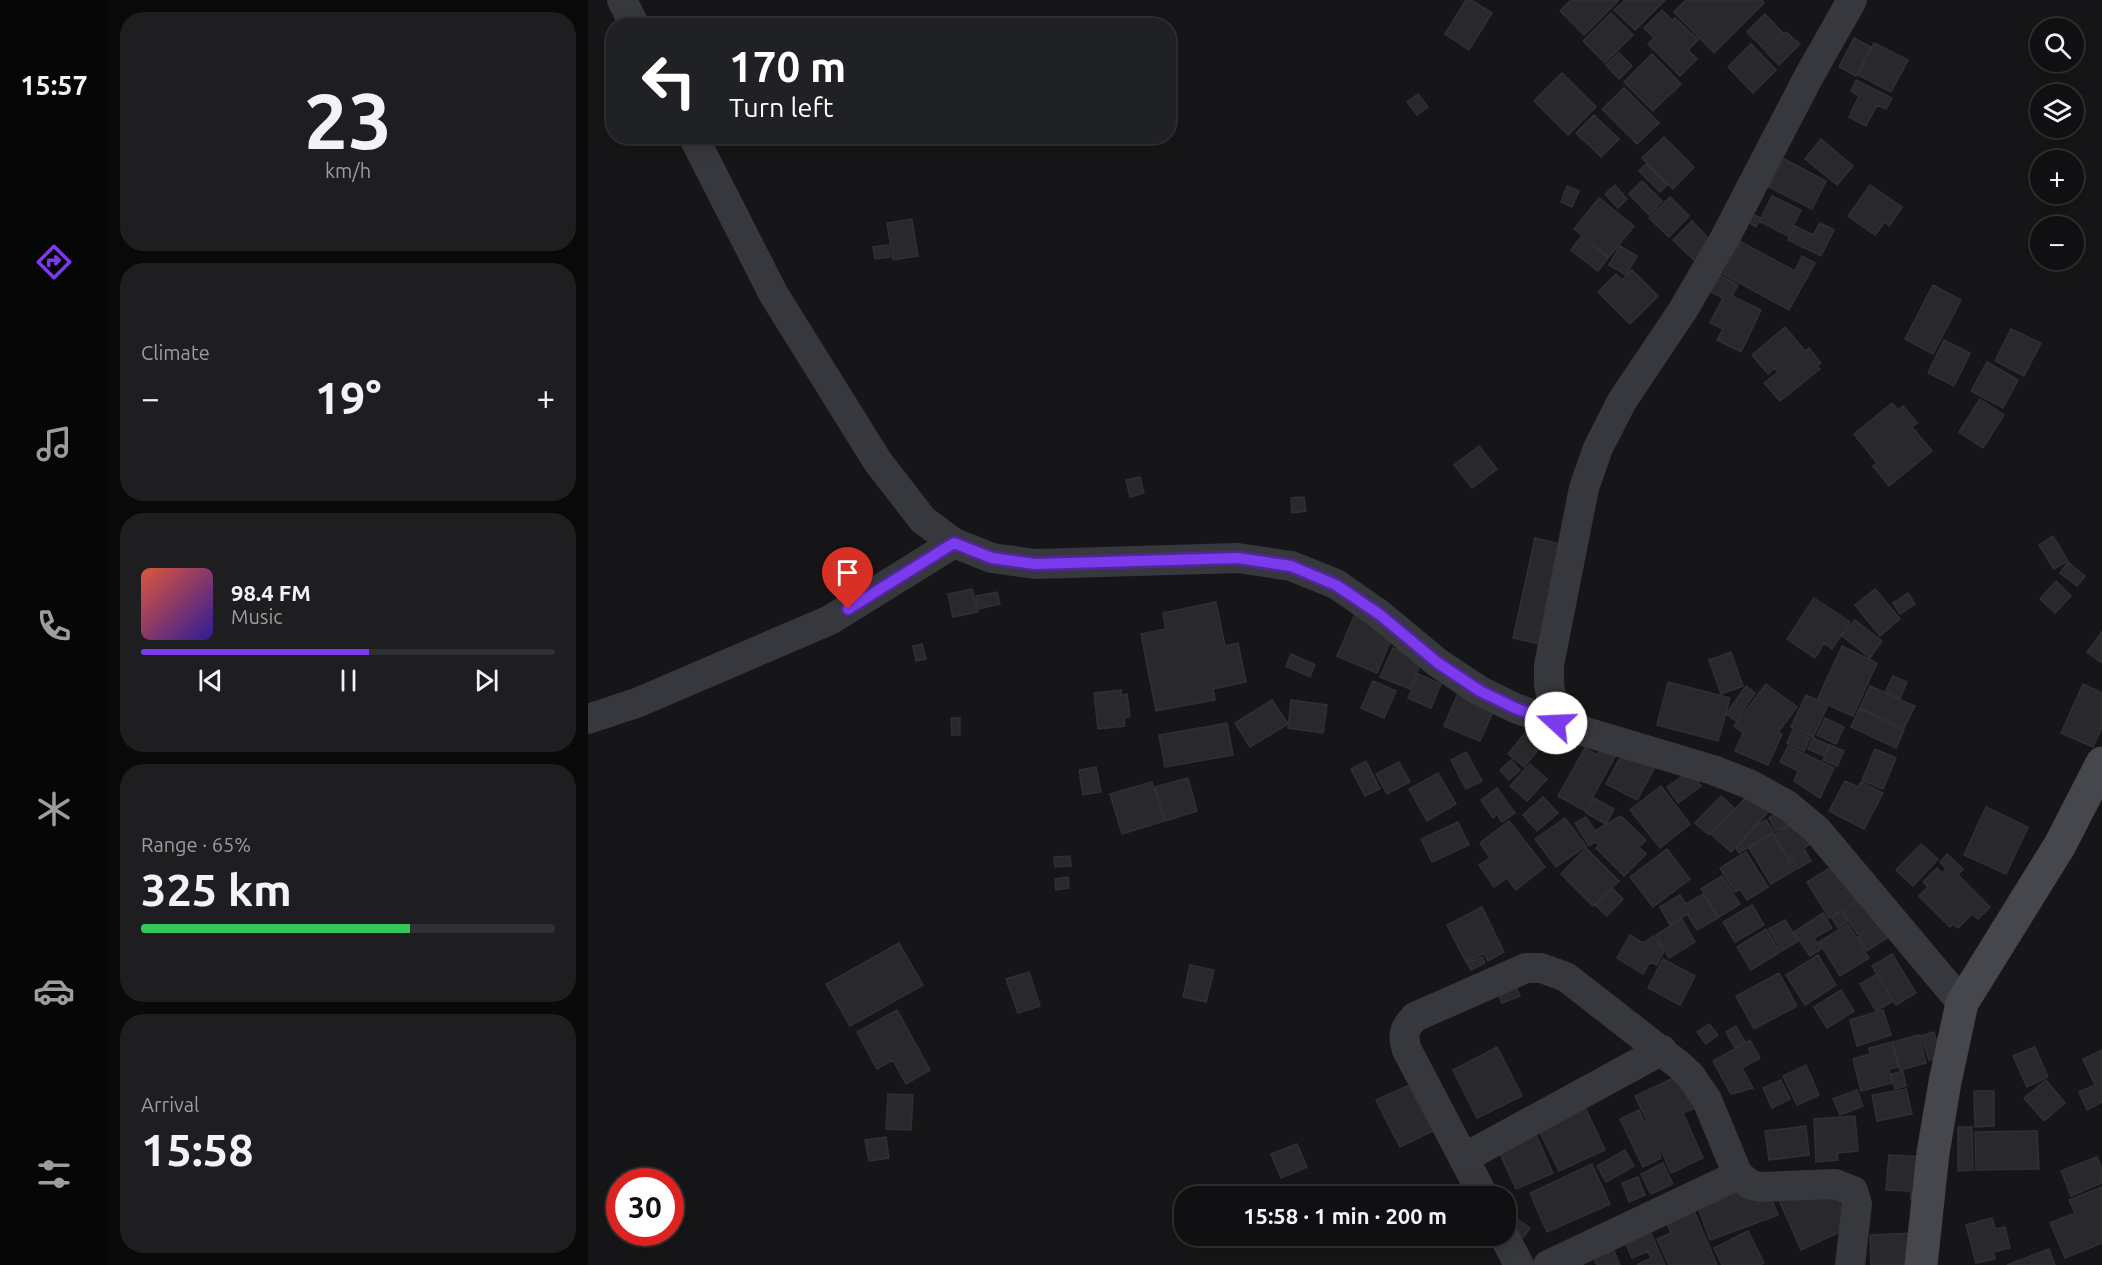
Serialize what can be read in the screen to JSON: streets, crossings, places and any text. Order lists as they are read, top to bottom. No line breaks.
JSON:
{"page":{"tabs":"15:57","tile":[["23","km/h"],"Climate",["Range · 65%","325 km"],["Arrival","15:58"]],"map_buttons":["+","−"],"turn":["170 m","Turn left"],"heat":["−","19°","+"],"song":["98.4 FM","Music"],"limit":"30","trip":"15:58 · 1 min · 200 m"}}
